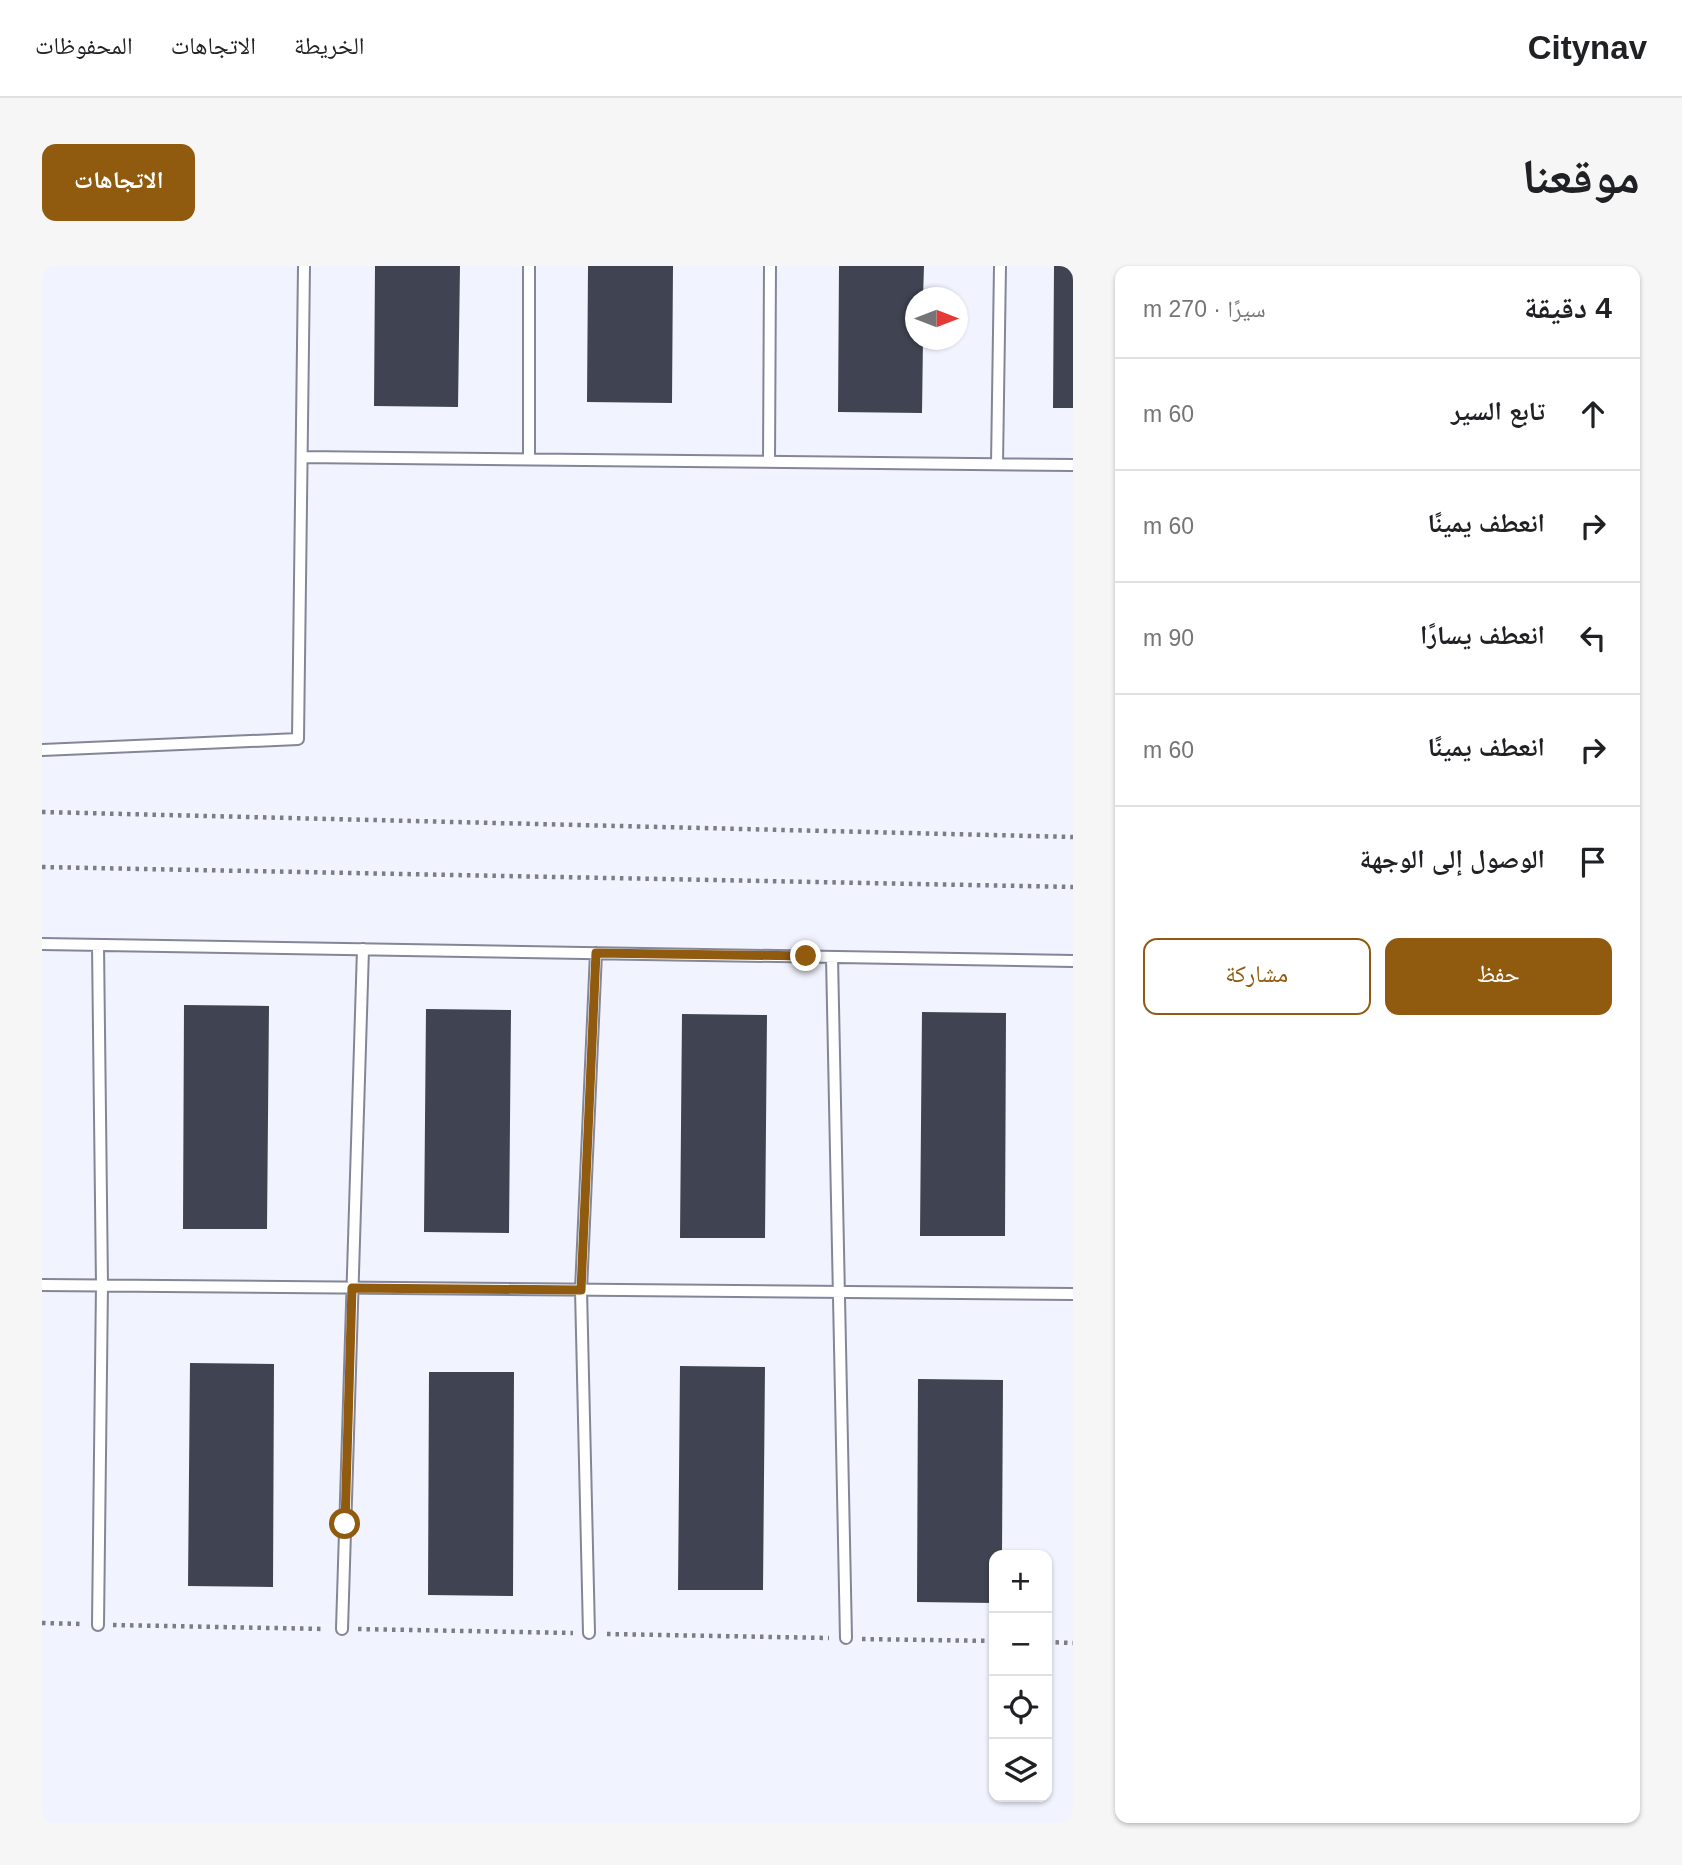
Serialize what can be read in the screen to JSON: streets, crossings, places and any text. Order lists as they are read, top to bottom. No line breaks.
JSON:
{"north":"right","page":{"header":"Citynav","nav":["الخريطة","الاتجاهات","المحفوظات"],"title":"موقعنا","buttons":["الاتجاهات",["حفظ","مشاركة"]],"heading":["4 دقيقة","سيرًا · 270 m"],"list":[["تابع السير","60 m"],["انعطف يمينًا","60 m"],["انعطف يسارًا","90 m"],["انعطف يمينًا","60 m"],"الوصول إلى الوجهة"],"map_buttons":["+","−"]}}
